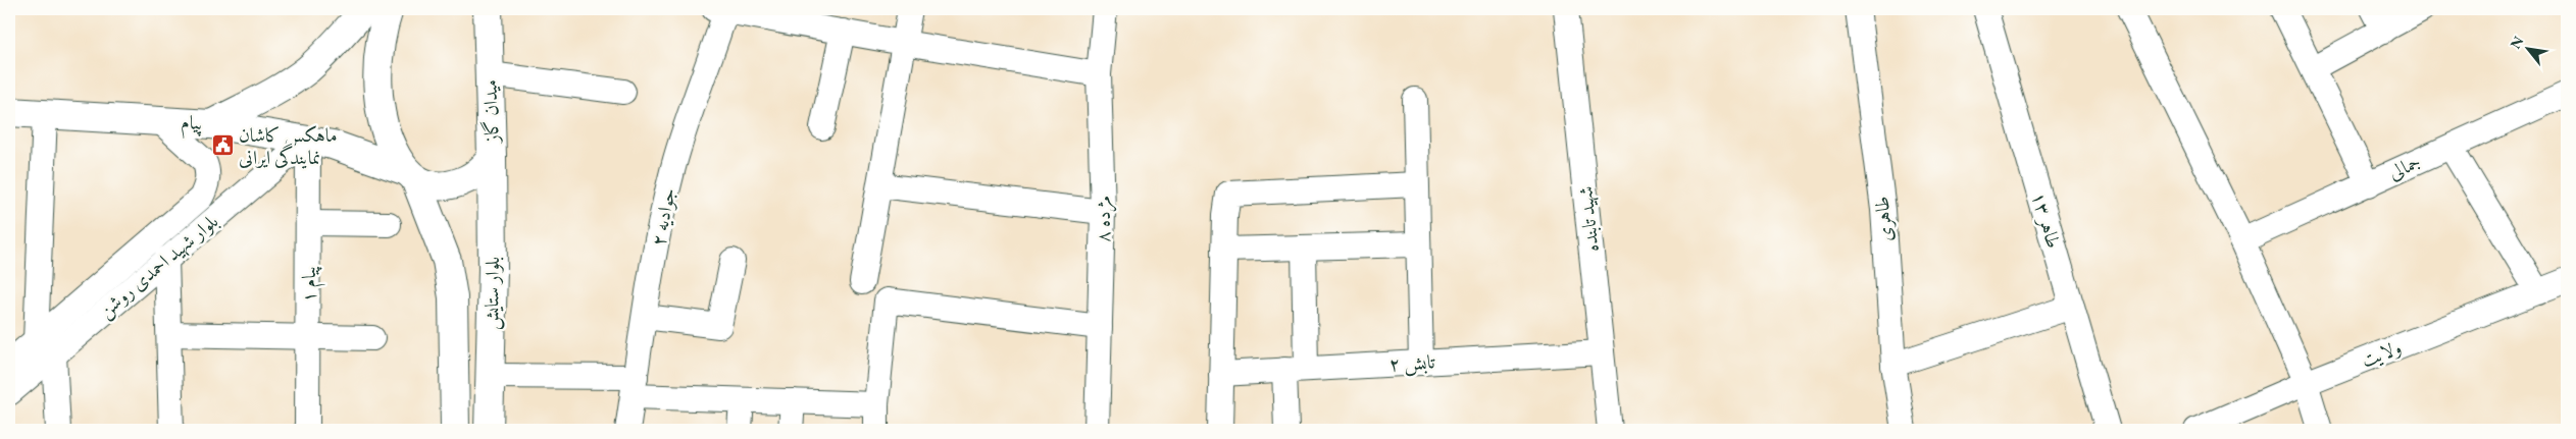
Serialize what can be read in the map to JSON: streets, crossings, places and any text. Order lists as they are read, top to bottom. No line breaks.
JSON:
{"streets":{"main road":["میدان گاز","پیام","بلوار ستایش"],"street":["جمالی","جوادیه ۲","مژده ۸","شهید تابنده","طاهری","طاهر ۱۳","بلوار شهید احمدی روشن","پیام ۱","ولایت","تابش ۲"]},"crossings":[["میدان گاز","پیام"],["میدان گاز","بلوار شهید احمدی روشن"],["میدان گاز","پیام ۱"],["میدان گاز","بلوار ستایش"],["پیام","بلوار شهید احمدی روشن"],["شهید تابنده","تابش ۲"],["بلوار شهید احمدی روشن","پیام ۱"]],"places":{"public building":["ماهکس کاشان نمایندگی ایرانی"]},"north":"top left"}
